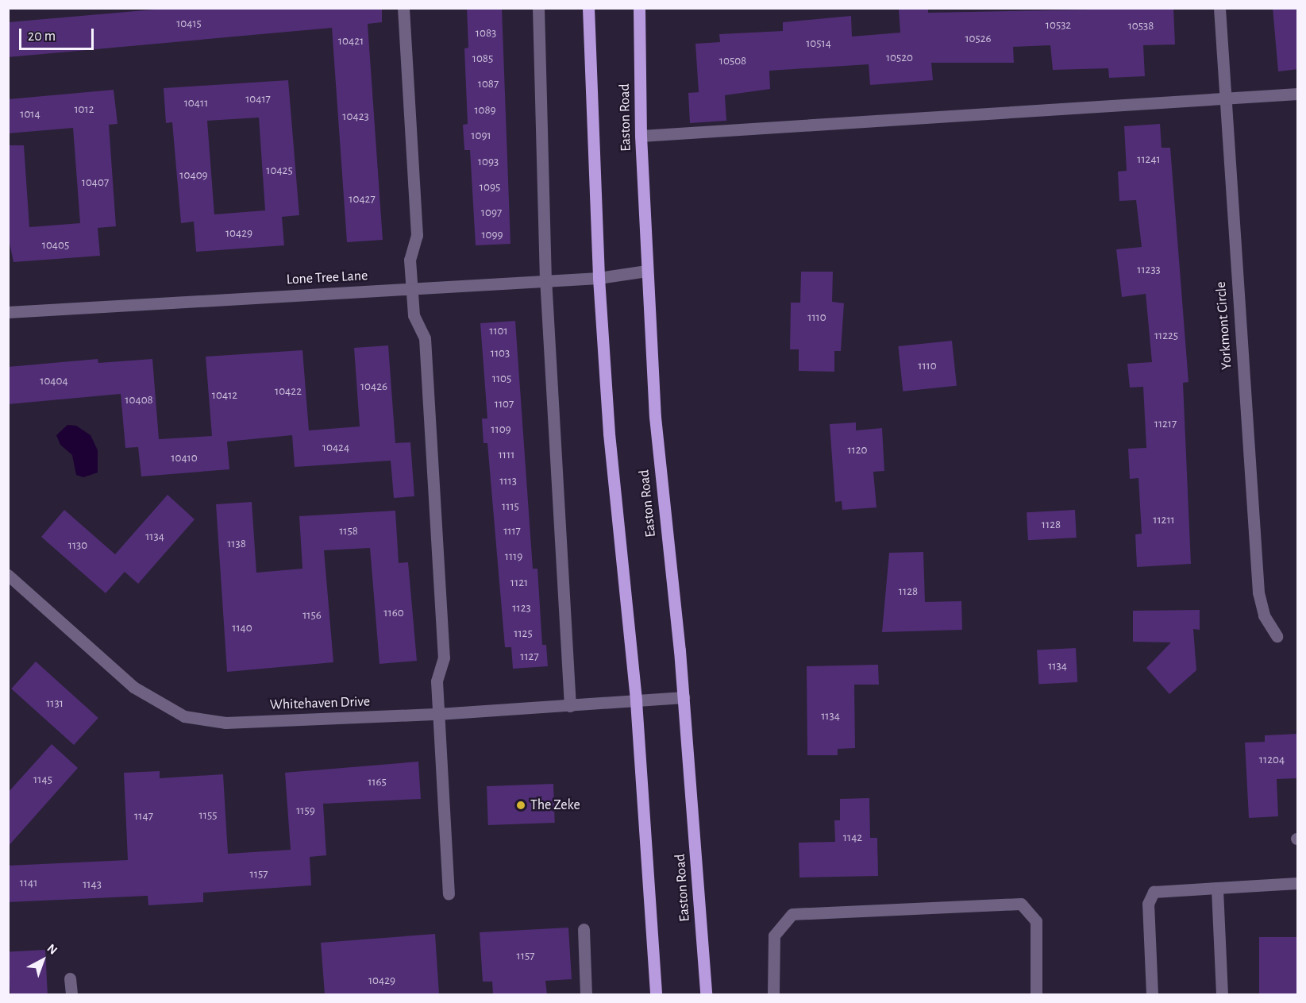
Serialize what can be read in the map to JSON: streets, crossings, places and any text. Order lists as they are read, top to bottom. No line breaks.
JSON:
{"streets":{"main road":["Easton Road"],"street":["Lone Tree Lane","Yorkmont Circle","Whitehaven Drive"]},"crossings":[["Easton Road","Lone Tree Lane"],["Easton Road","Whitehaven Drive"]],"places":["The Zeke"],"house_numbers":["10415","10532","10538","1083","10526","10421","10514","10520","1085","10508","1087","10417","10411","1012","1089","1014","10423","1091","11241","1093","10425","10409","10407","1095","10427","1097","10429","1099","10405","11233","1110","1101","11225","1103","1110","1105","10404","10426","10422","10412","10408","1107","11217","1109","10424","1120","1111","10410","1113","1115","11211","1128","1158","1117","1134","1138","1130","1119","1121","1128","1123","1160","1156","1140","1125","1127","1134","1131","1134","11204","1145","1165","1159","1155","1147","1142","1157","1141","1143","1157","10429"],"scale_bar":"20 m","north":"top right"}
